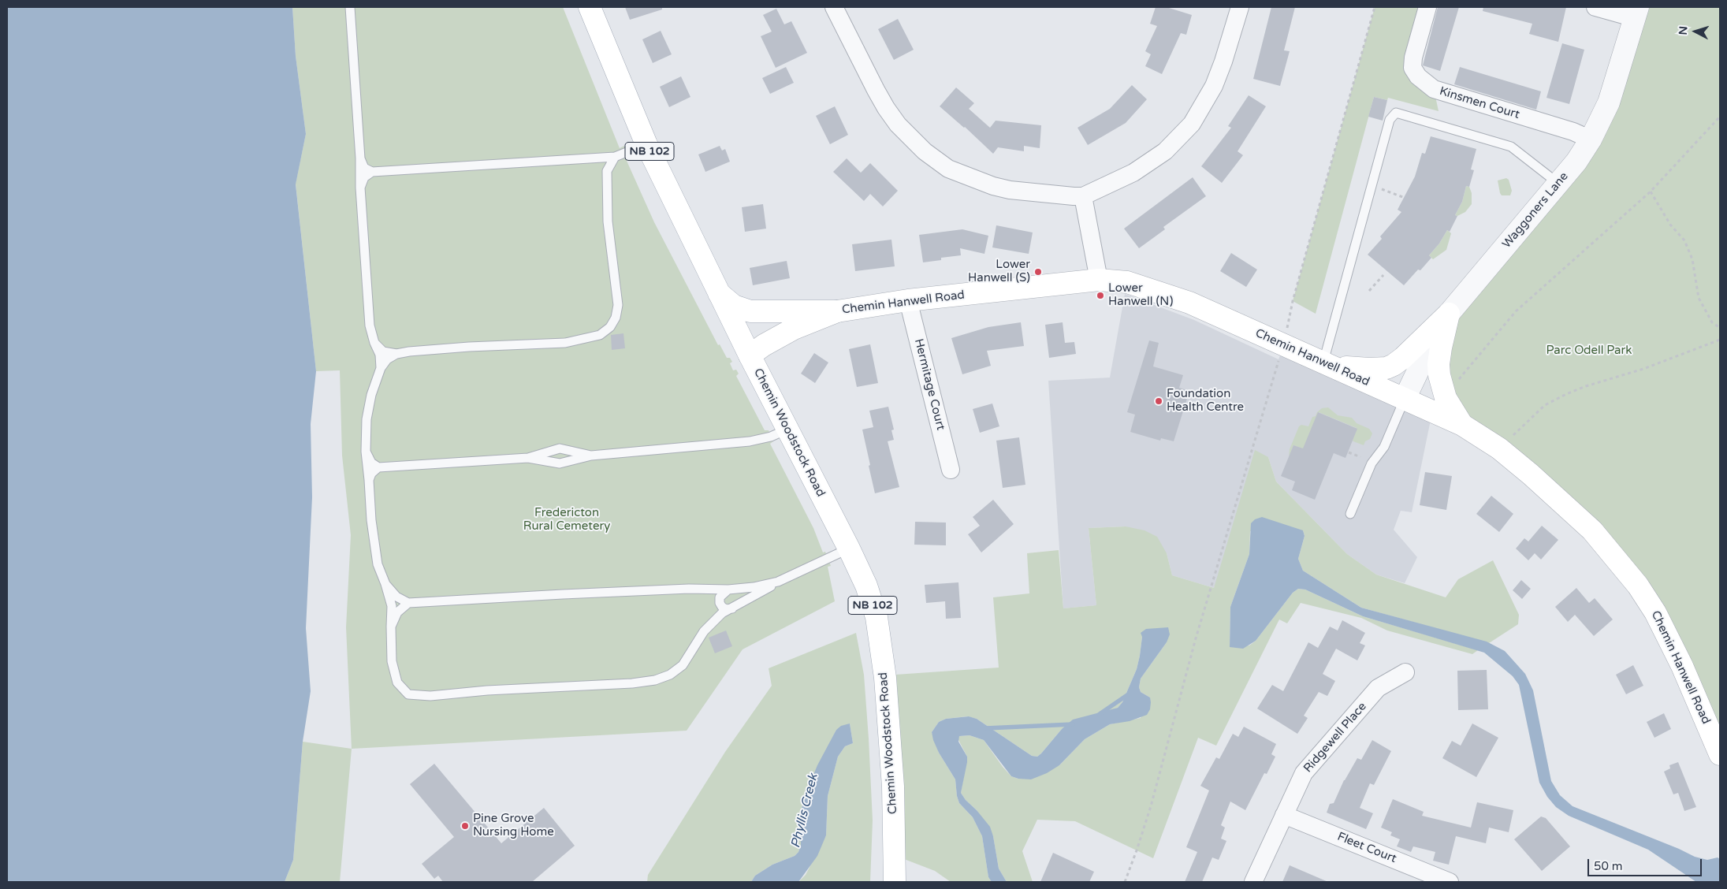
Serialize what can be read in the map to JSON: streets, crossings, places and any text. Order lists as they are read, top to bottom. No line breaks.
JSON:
{"streets":{"main road":["NB 102","Chemin Hanwell Road","Chemin Woodstock Road"],"street":["Kinsmen Court","Waggoners Lane","Hermitage Court","Ridgewell Place","Fleet Court"]},"crossings":[["Kinsmen Court","Waggoners Lane"],["Waggoners Lane","Chemin Hanwell Road"],["Chemin Hanwell Road","Hermitage Court"],["Chemin Hanwell Road","Chemin Woodstock Road"],["Ridgewell Place","Fleet Court"]],"water":["Phyllis Creek"],"parks":["Parc Odell Park","Fredericton Rural Cemetery"],"places":["Lower Hanwell (S)","Lower Hanwell (N)","Foundation Health Centre","Pine Grove Nursing Home"],"scale_bar":"50 m","north":"left"}
